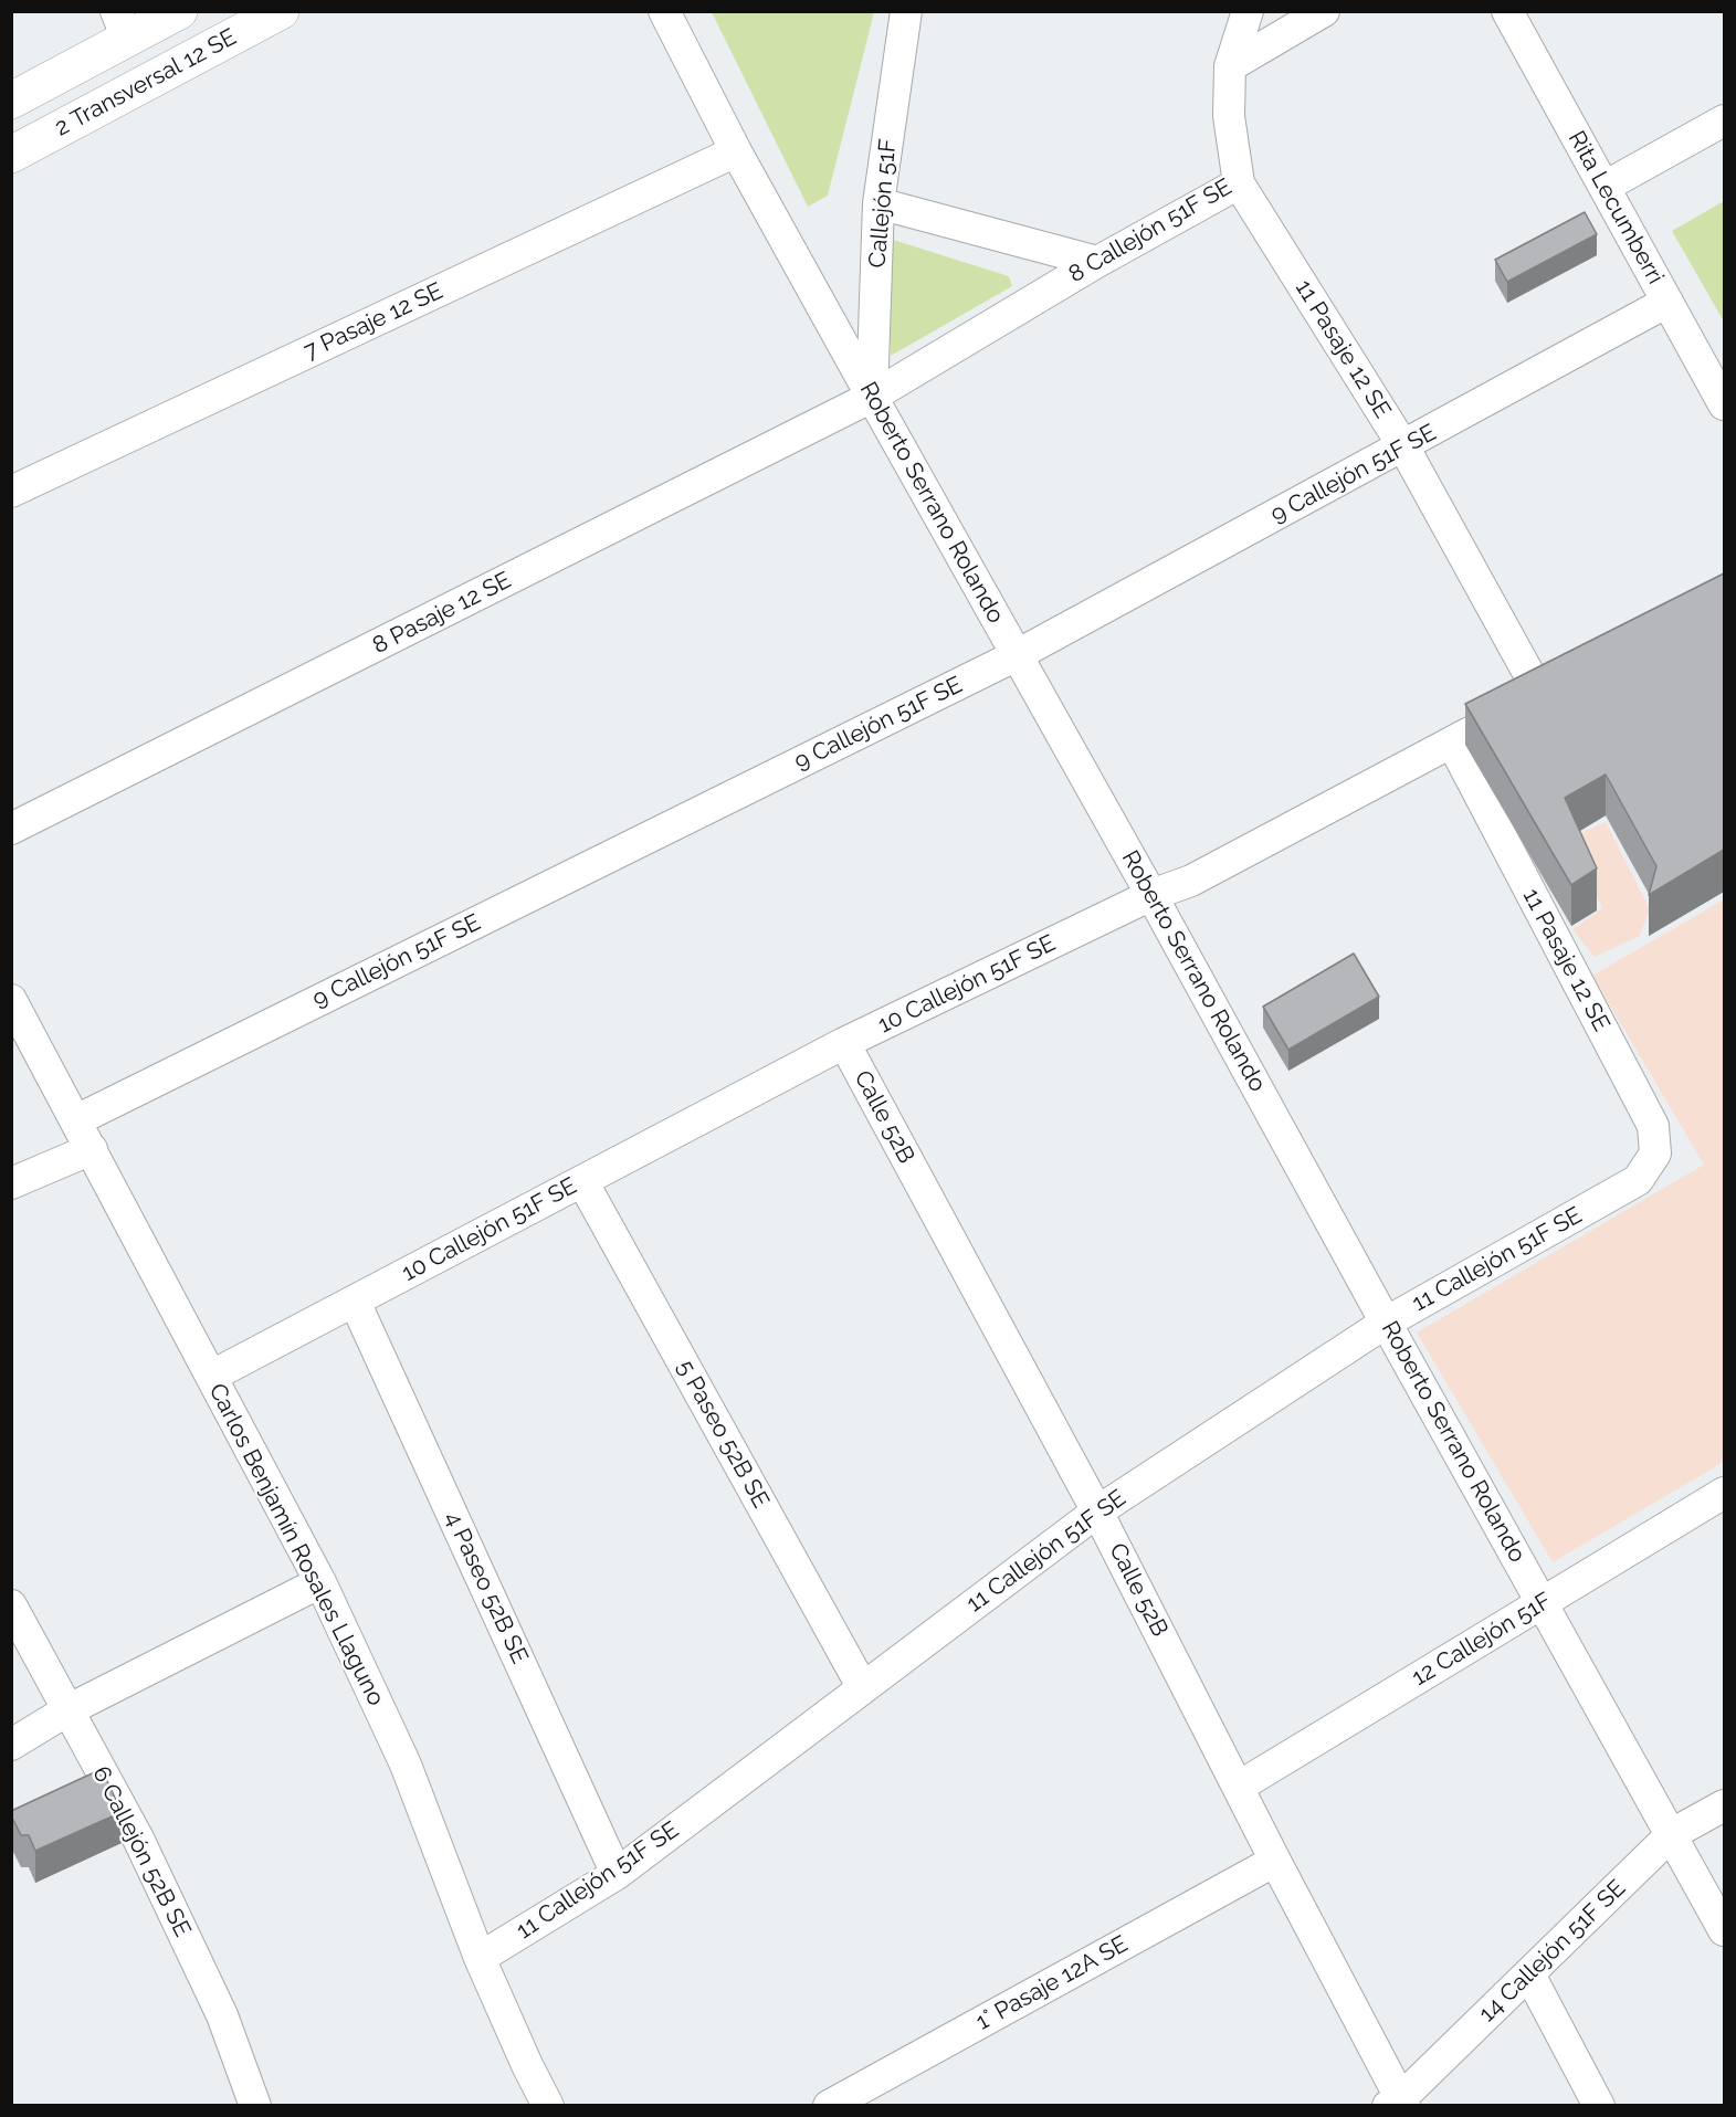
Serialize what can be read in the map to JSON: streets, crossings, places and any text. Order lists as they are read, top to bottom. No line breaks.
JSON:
{"streets":{"street":["2 Transversal 12 SE","Callejón 51F","Rita Lecumberri","8 Callejón 51F SE","7 Pasaje 12 SE","11 Pasaje 12 SE","9 Callejón 51F SE","Roberto Serrano Rolando","8 Pasaje 12 SE","10 Callejón 51F SE","Calle 52B","11 Callejón 51F SE","5 Paseo 52B SE","Carlos Benjamín Rosales Llaguno","4 Paseo 52B SE","12 Callejón 51F","6 Callejón 52B SE","14 Callejón 51F SE","1° Pasaje 12A SE"]},"crossings":[["Callejón 51F","8 Callejón 51F SE"],["Callejón 51F","Roberto Serrano Rolando"],["Callejón 51F","8 Pasaje 12 SE"],["Rita Lecumberri","9 Callejón 51F SE"],["8 Callejón 51F SE","11 Pasaje 12 SE"],["8 Callejón 51F SE","Roberto Serrano Rolando"],["8 Callejón 51F SE","8 Pasaje 12 SE"],["7 Pasaje 12 SE","Roberto Serrano Rolando"],["11 Pasaje 12 SE","9 Callejón 51F SE"],["11 Pasaje 12 SE","10 Callejón 51F SE"],["11 Pasaje 12 SE","11 Callejón 51F SE"],["9 Callejón 51F SE","Roberto Serrano Rolando"],["9 Callejón 51F SE","Carlos Benjamín Rosales Llaguno"],["Roberto Serrano Rolando","8 Pasaje 12 SE"],["Roberto Serrano Rolando","10 Callejón 51F SE"],["Roberto Serrano Rolando","11 Callejón 51F SE"],["Roberto Serrano Rolando","12 Callejón 51F"],["Roberto Serrano Rolando","14 Callejón 51F SE"],["10 Callejón 51F SE","Calle 52B"],["10 Callejón 51F SE","5 Paseo 52B SE"],["10 Callejón 51F SE","Carlos Benjamín Rosales Llaguno"],["10 Callejón 51F SE","4 Paseo 52B SE"],["Calle 52B","11 Callejón 51F SE"],["Calle 52B","12 Callejón 51F"],["Calle 52B","14 Callejón 51F SE"],["Calle 52B","1° Pasaje 12A SE"],["11 Callejón 51F SE","5 Paseo 52B SE"],["11 Callejón 51F SE","Carlos Benjamín Rosales Llaguno"],["11 Callejón 51F SE","4 Paseo 52B SE"]]}
